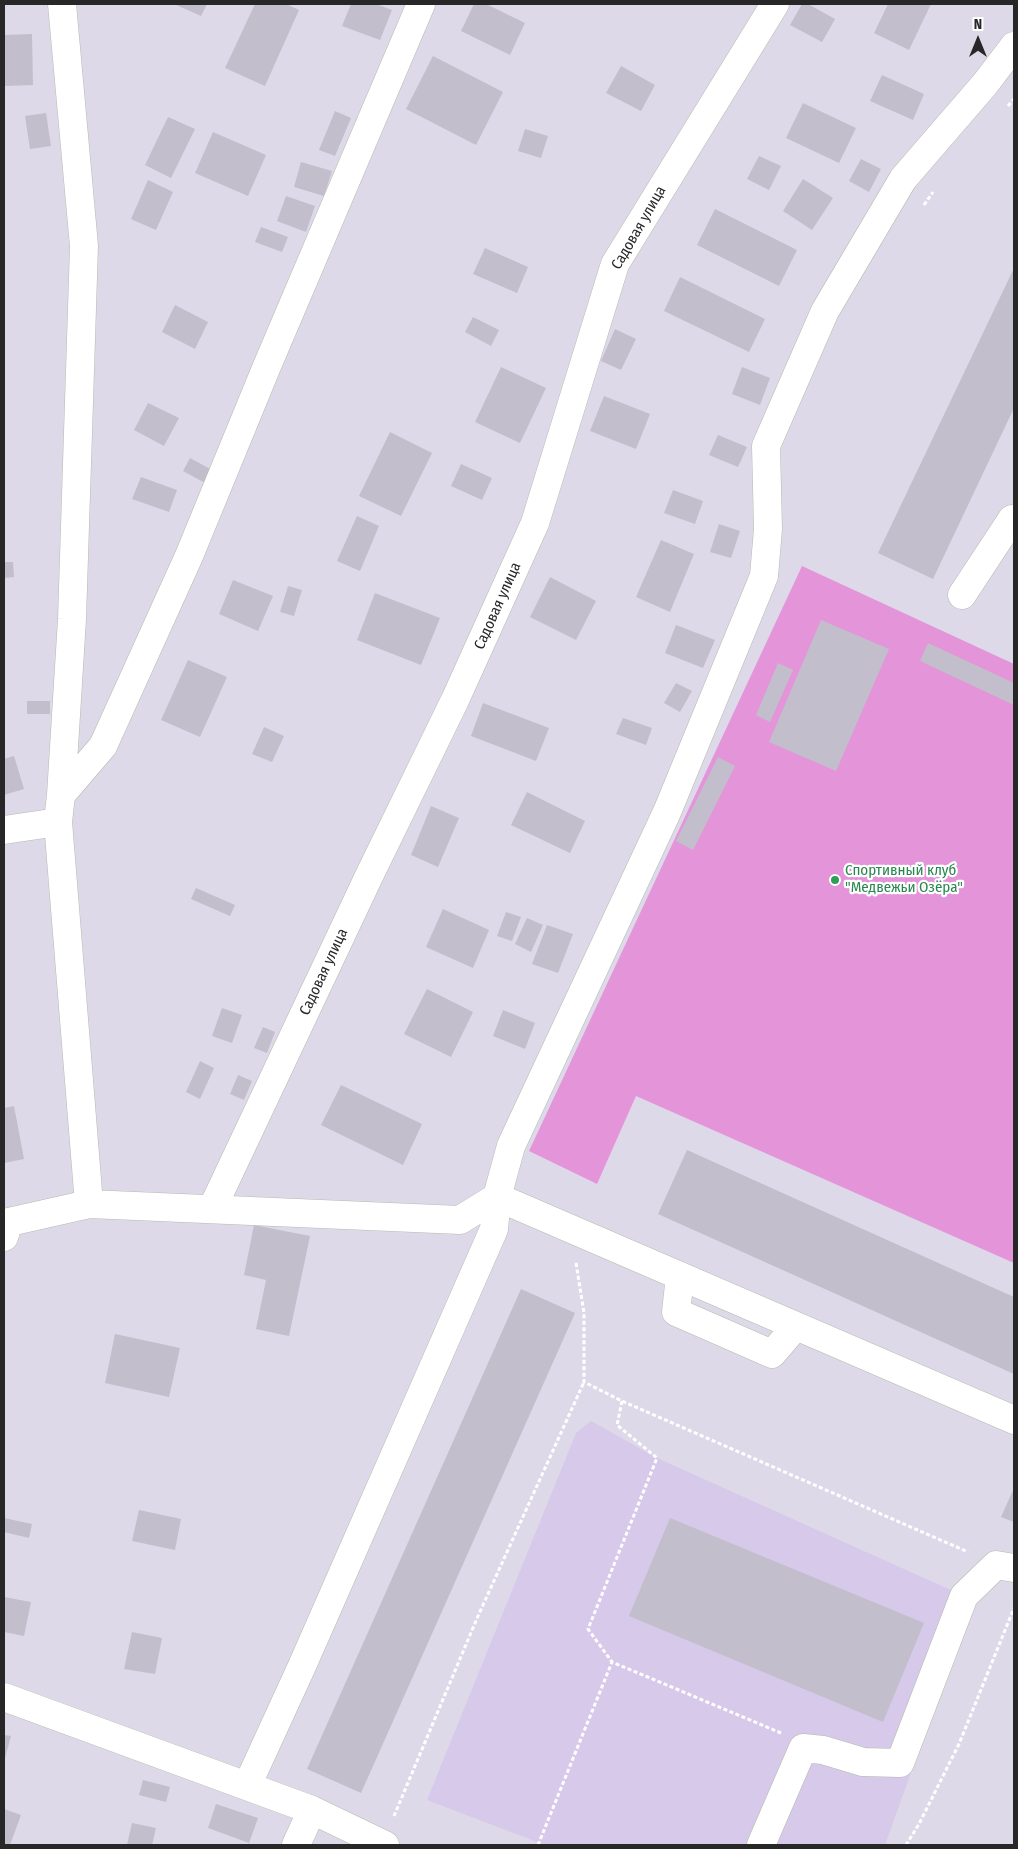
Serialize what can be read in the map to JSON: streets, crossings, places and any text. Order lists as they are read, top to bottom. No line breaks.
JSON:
{"streets":{"street":["Садовая улица"]},"places":["Спортивный клуб \"Медвежьи Озёра\""],"north":"top"}
